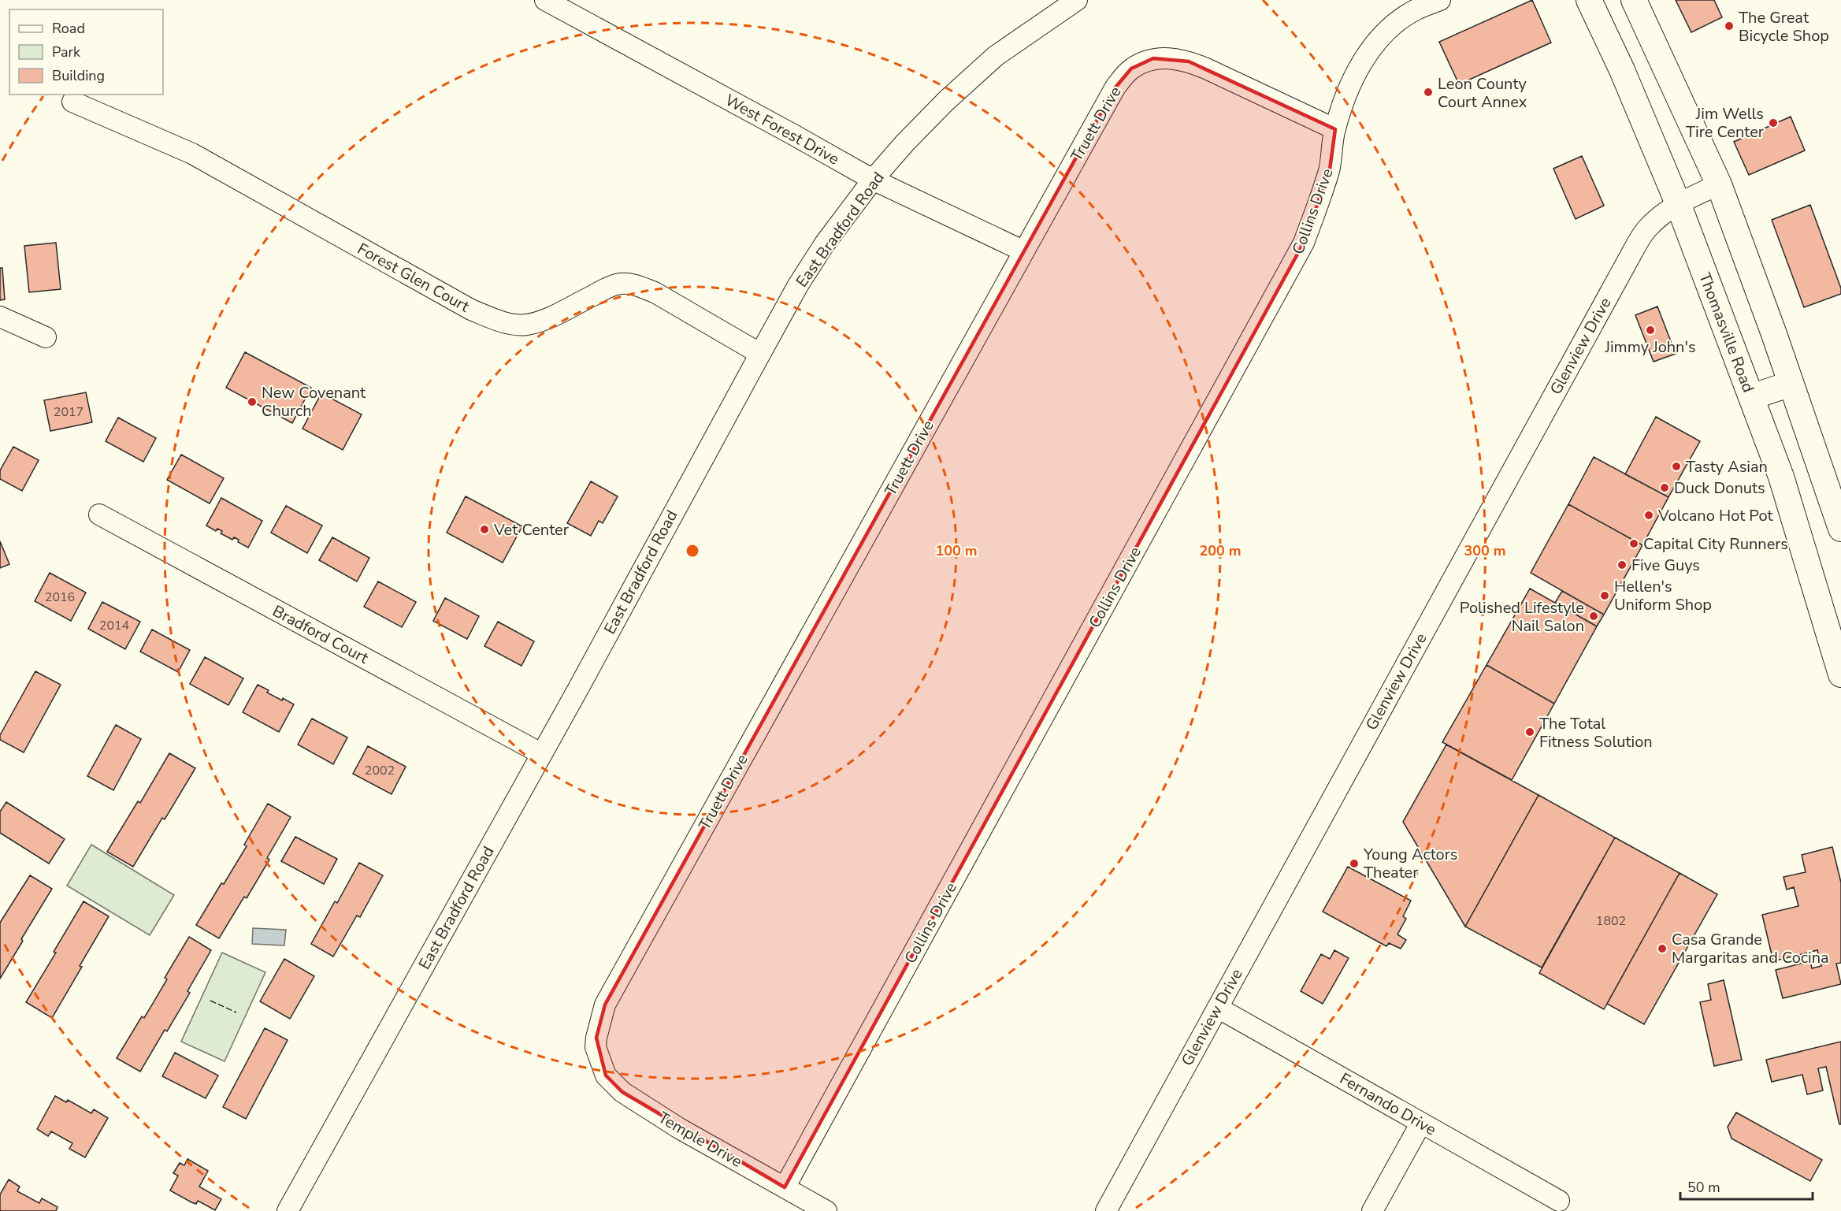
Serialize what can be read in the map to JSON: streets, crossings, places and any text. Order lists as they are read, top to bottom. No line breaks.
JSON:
{"streets":{"main road":["Thomasville Road"],"street":["Truett Drive","West Forest Drive","Collins Drive","East Bradford Road","Forest Glen Court","Glenview Drive","Bradford Court","Fernando Drive","Temple Drive"]},"crossings":[["Truett Drive","West Forest Drive"],["Truett Drive","Collins Drive"],["Truett Drive","Temple Drive"],["West Forest Drive","East Bradford Road"],["Collins Drive","Temple Drive"],["East Bradford Road","Forest Glen Court"],["East Bradford Road","Bradford Court"],["Thomasville Road","Glenview Drive"],["Glenview Drive","Fernando Drive"]],"places":["The Great Bicycle Shop","Leon County Court Annex","Jim Wells Tire Center","Jimmy John's","New Covenant Church","Tasty Asian","Duck Donuts","Volcano Hot Pot","Vet Center","Capital City Runners","Five Guys","Hellen's Uniform Shop","Polished Lifestyle Nail Salon","The Total Fitness Solution","Young Actors Theater","Casa Grande Margaritas and Cocina"],"house_numbers":["2017","2016","2014","2002","1802"],"legend":["Road","Park","Building"],"scale_bar":"50 m","rings":["100 m","200 m","300 m"]}
